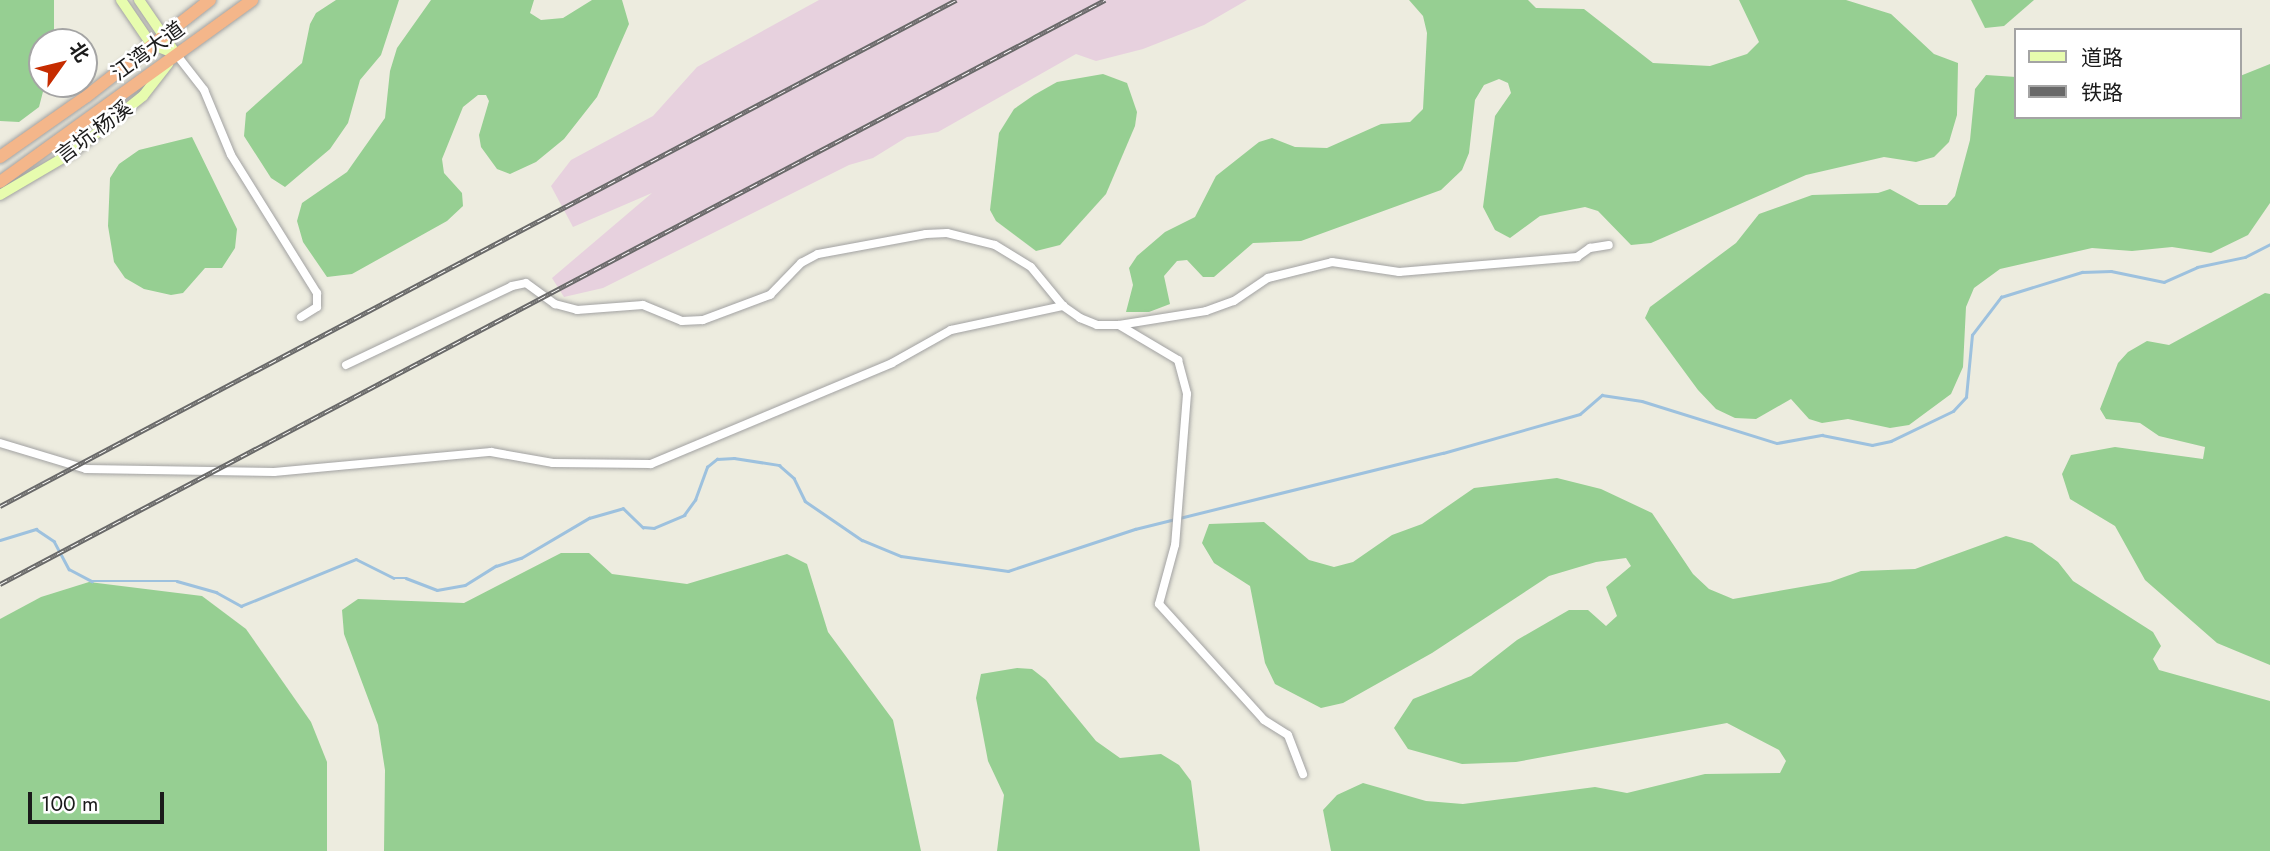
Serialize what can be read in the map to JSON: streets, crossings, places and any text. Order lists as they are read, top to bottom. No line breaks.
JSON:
{"streets":{"highway":["江湾大道"],"main road":["言坑-杨溪"]},"crossings":[["江湾大道","言坑-杨溪"]],"legend":["道路","铁路"],"scale_bar":"100 m","north":"top right"}
